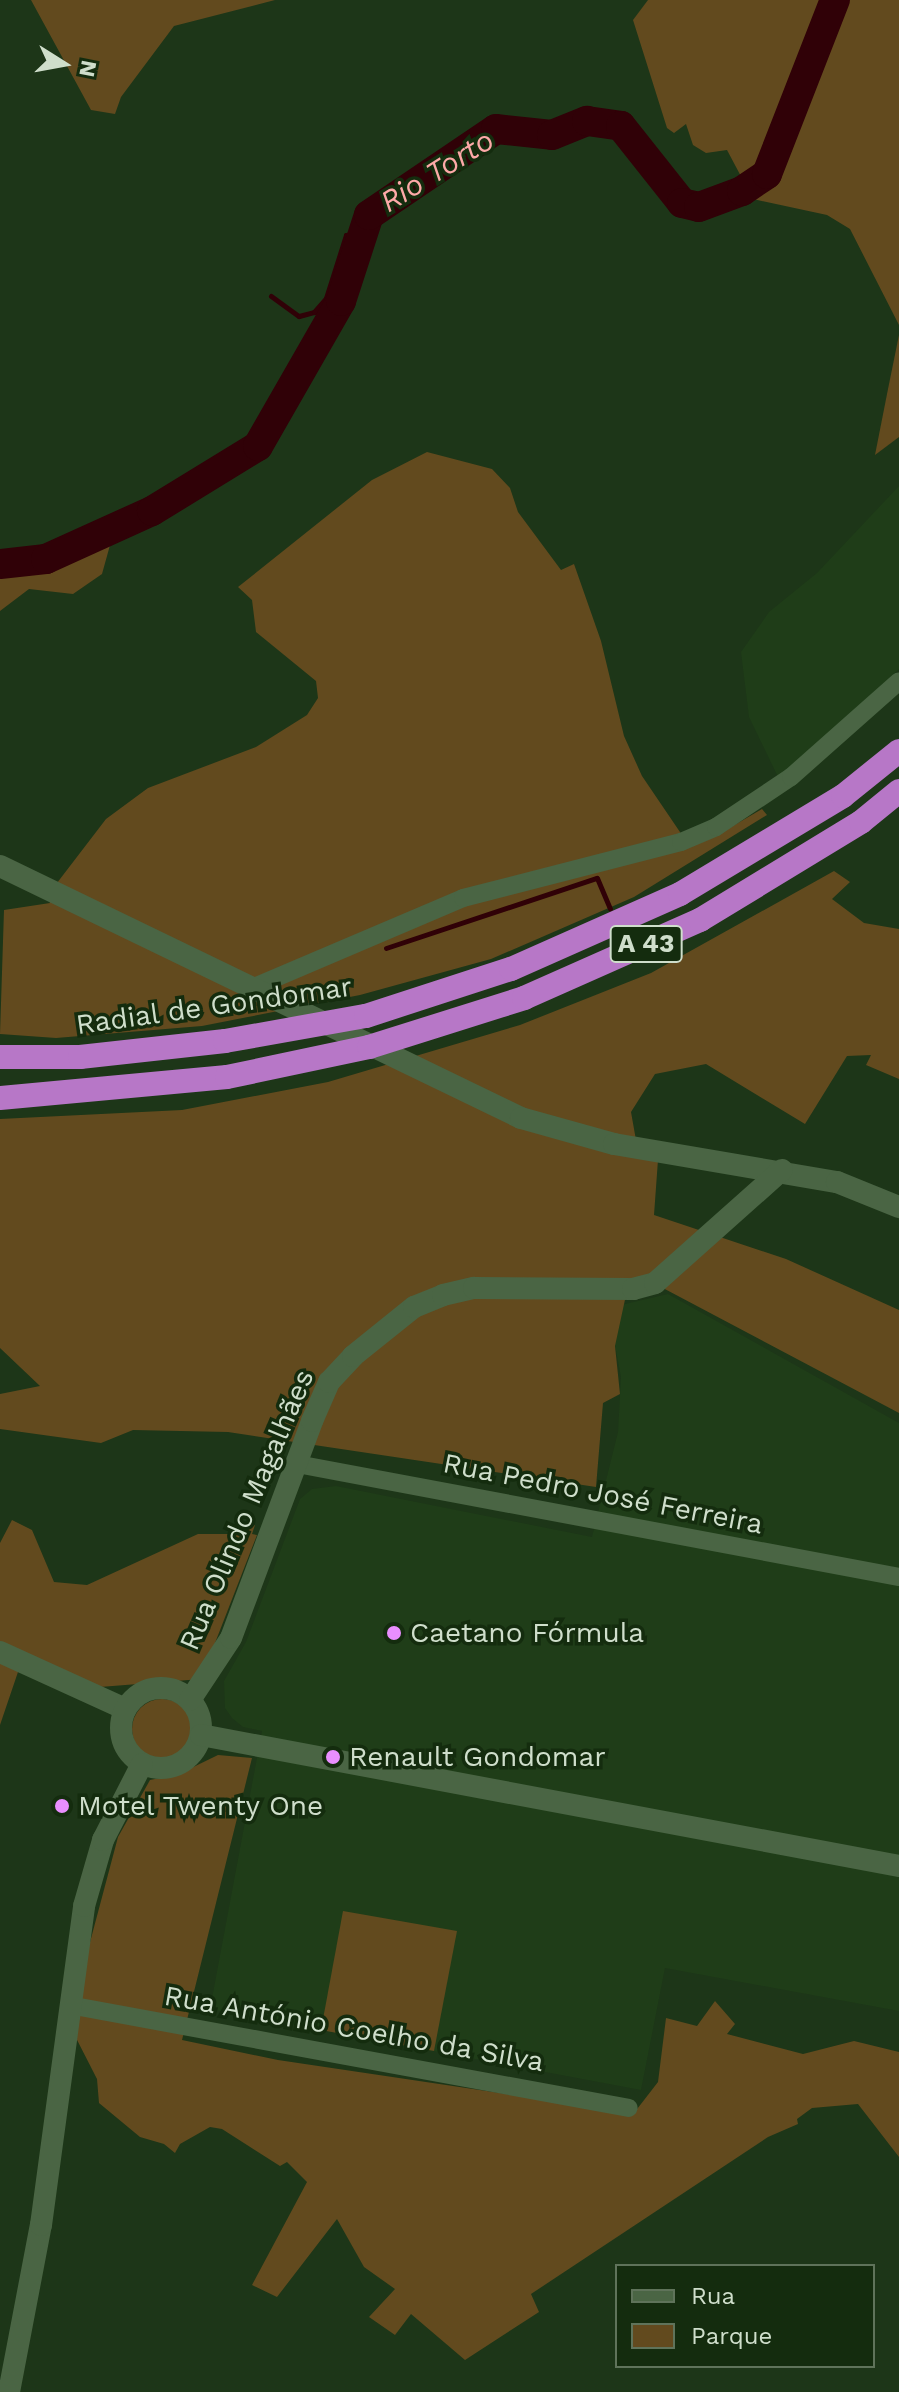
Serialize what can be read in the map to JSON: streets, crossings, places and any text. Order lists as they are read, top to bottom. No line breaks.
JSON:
{"streets":{"highway":["A 43","Radial de Gondomar"],"street":["Rua Pedro José Ferreira","Rua Olindo Magalhães","Rua António Coelho da Silva"]},"crossings":[["Rua Pedro José Ferreira","Rua Olindo Magalhães"]],"water":["Rio Torto"],"places":["Caetano Fórmula","Renault Gondomar","Motel Twenty One"],"legend":["Rua","Parque"],"north":"right"}
